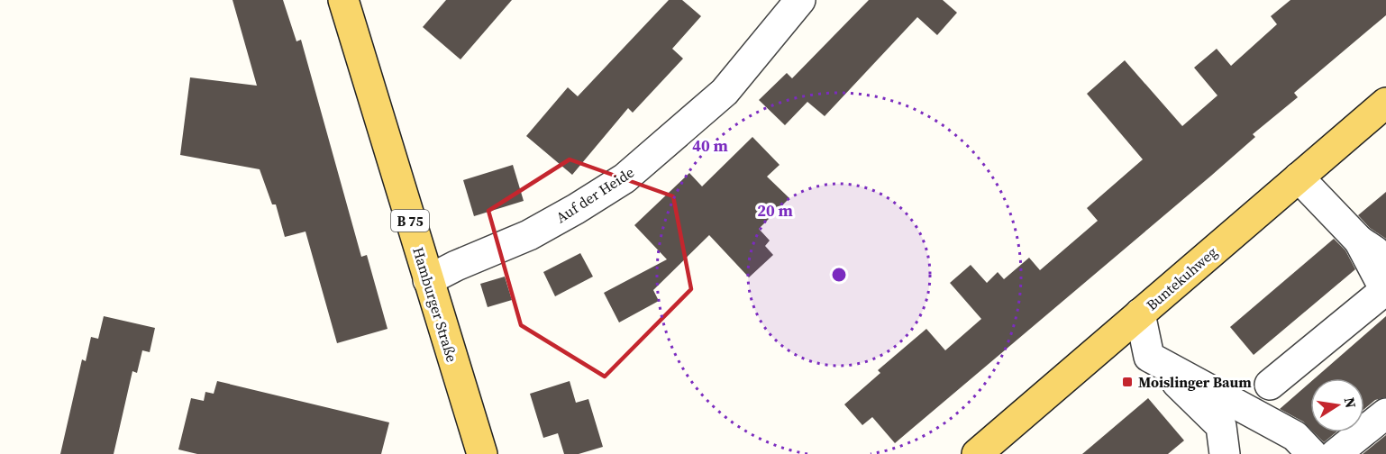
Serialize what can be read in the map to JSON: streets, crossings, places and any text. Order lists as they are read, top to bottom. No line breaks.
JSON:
{"streets":{"main road":["B 75","Buntekuhweg","Hamburger Straße"],"street":["Auf der Heide"]},"crossings":[["Auf der Heide","Hamburger Straße"]],"places":{"transit":["Moislinger Baum"]},"north":"right","rings":["40 m","20 m"]}
